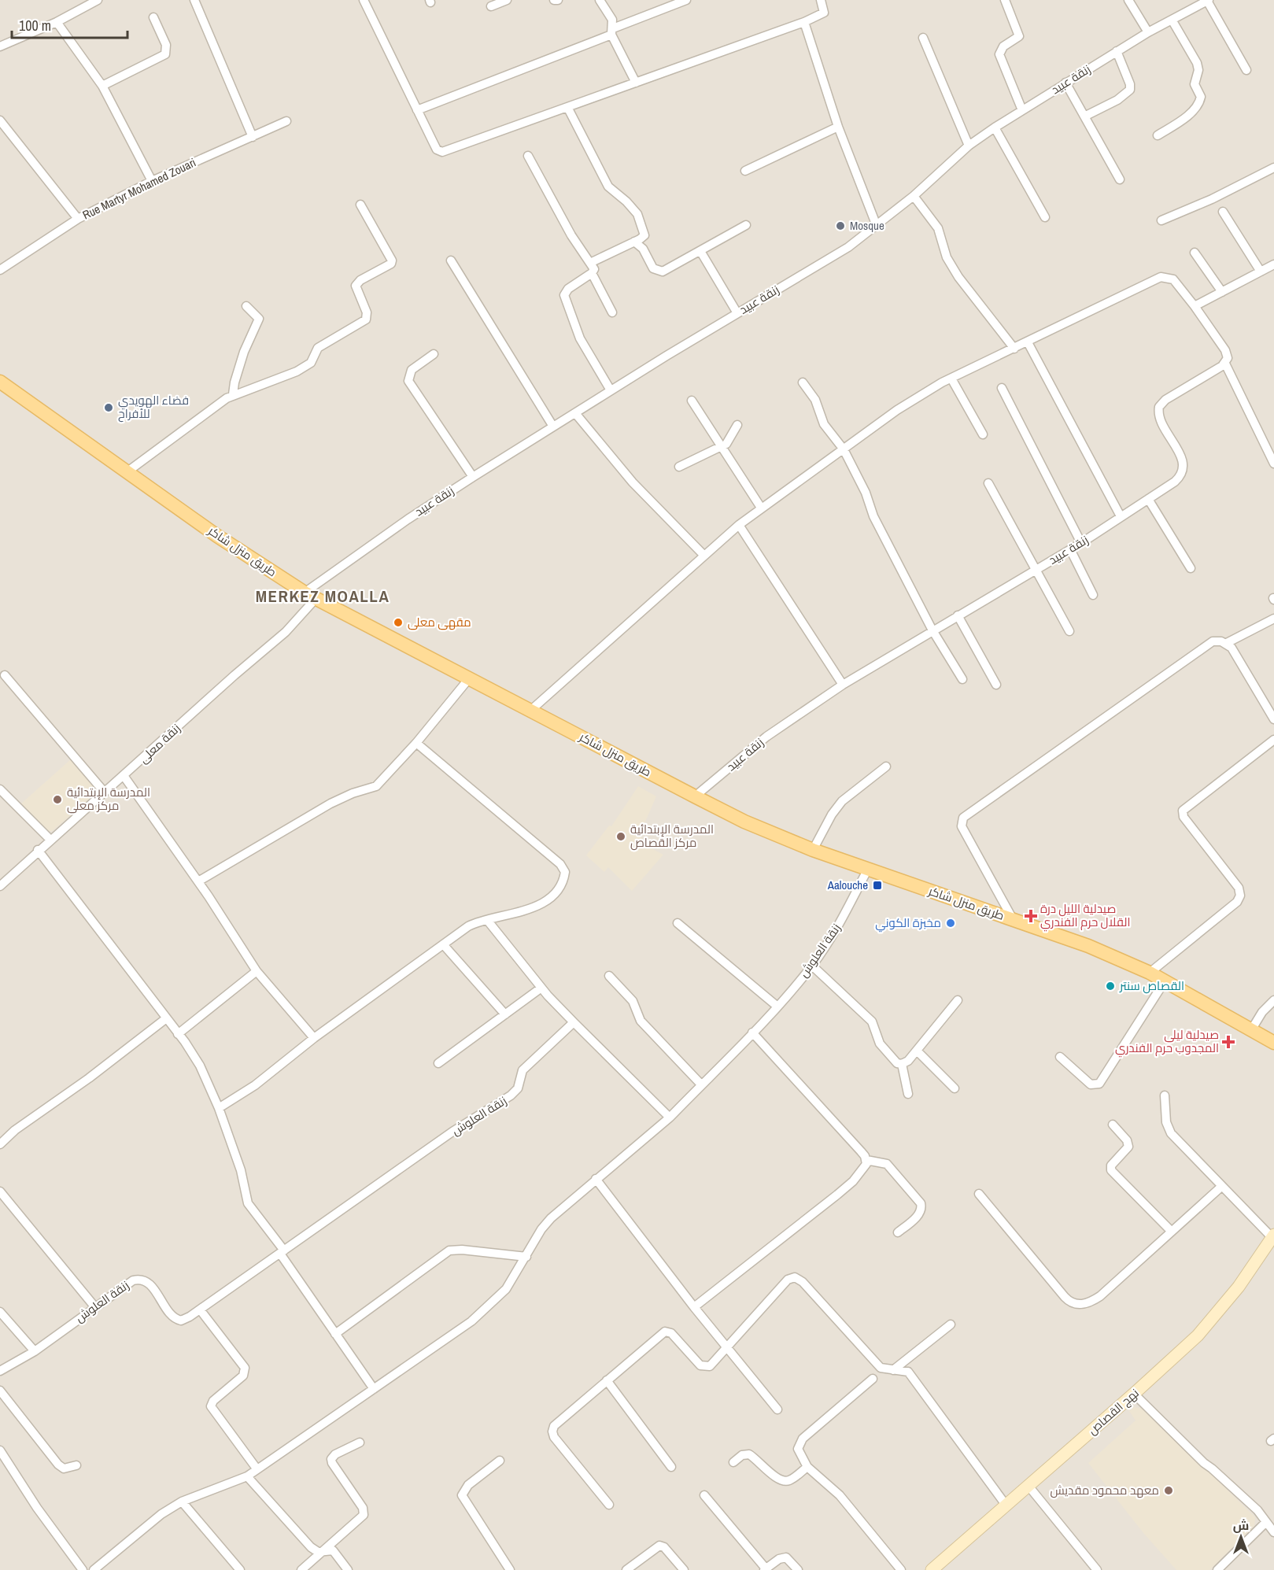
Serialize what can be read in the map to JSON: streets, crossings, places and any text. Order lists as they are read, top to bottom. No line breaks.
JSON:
{"streets":{"main road":["طريق منزل شاكر"],"street":["زنقة عبيد","Rue Martyr Mohamed Zouari","زنقة معلى","زنقة العلوش","نهج القصاص"]},"crossings":[["زنقة عبيد","طريق منزل شاكر"],["زنقة عبيد","زنقة معلى"],["طريق منزل شاكر","زنقة معلى"],["طريق منزل شاكر","زنقة العلوش"]],"districts":["MERKEZ MOALLA"],"places":{"other":["Mosque","فضاء الهويدي للأفراح","مقهى معلى","المدرسة الإبتدائية مركز معلى","المدرسة الإبتدائية مركز القصاص","مخبزة الكوني","القصاص سنتر","معهد محمود مقديش"],"transit":["Aalouche"],"health":["صيدلية الليل درة القلال حرم الفندري","صيدلية ليلى المجدوب حرم الفندري"]},"scale_bar":"100 m","north":"top"}
